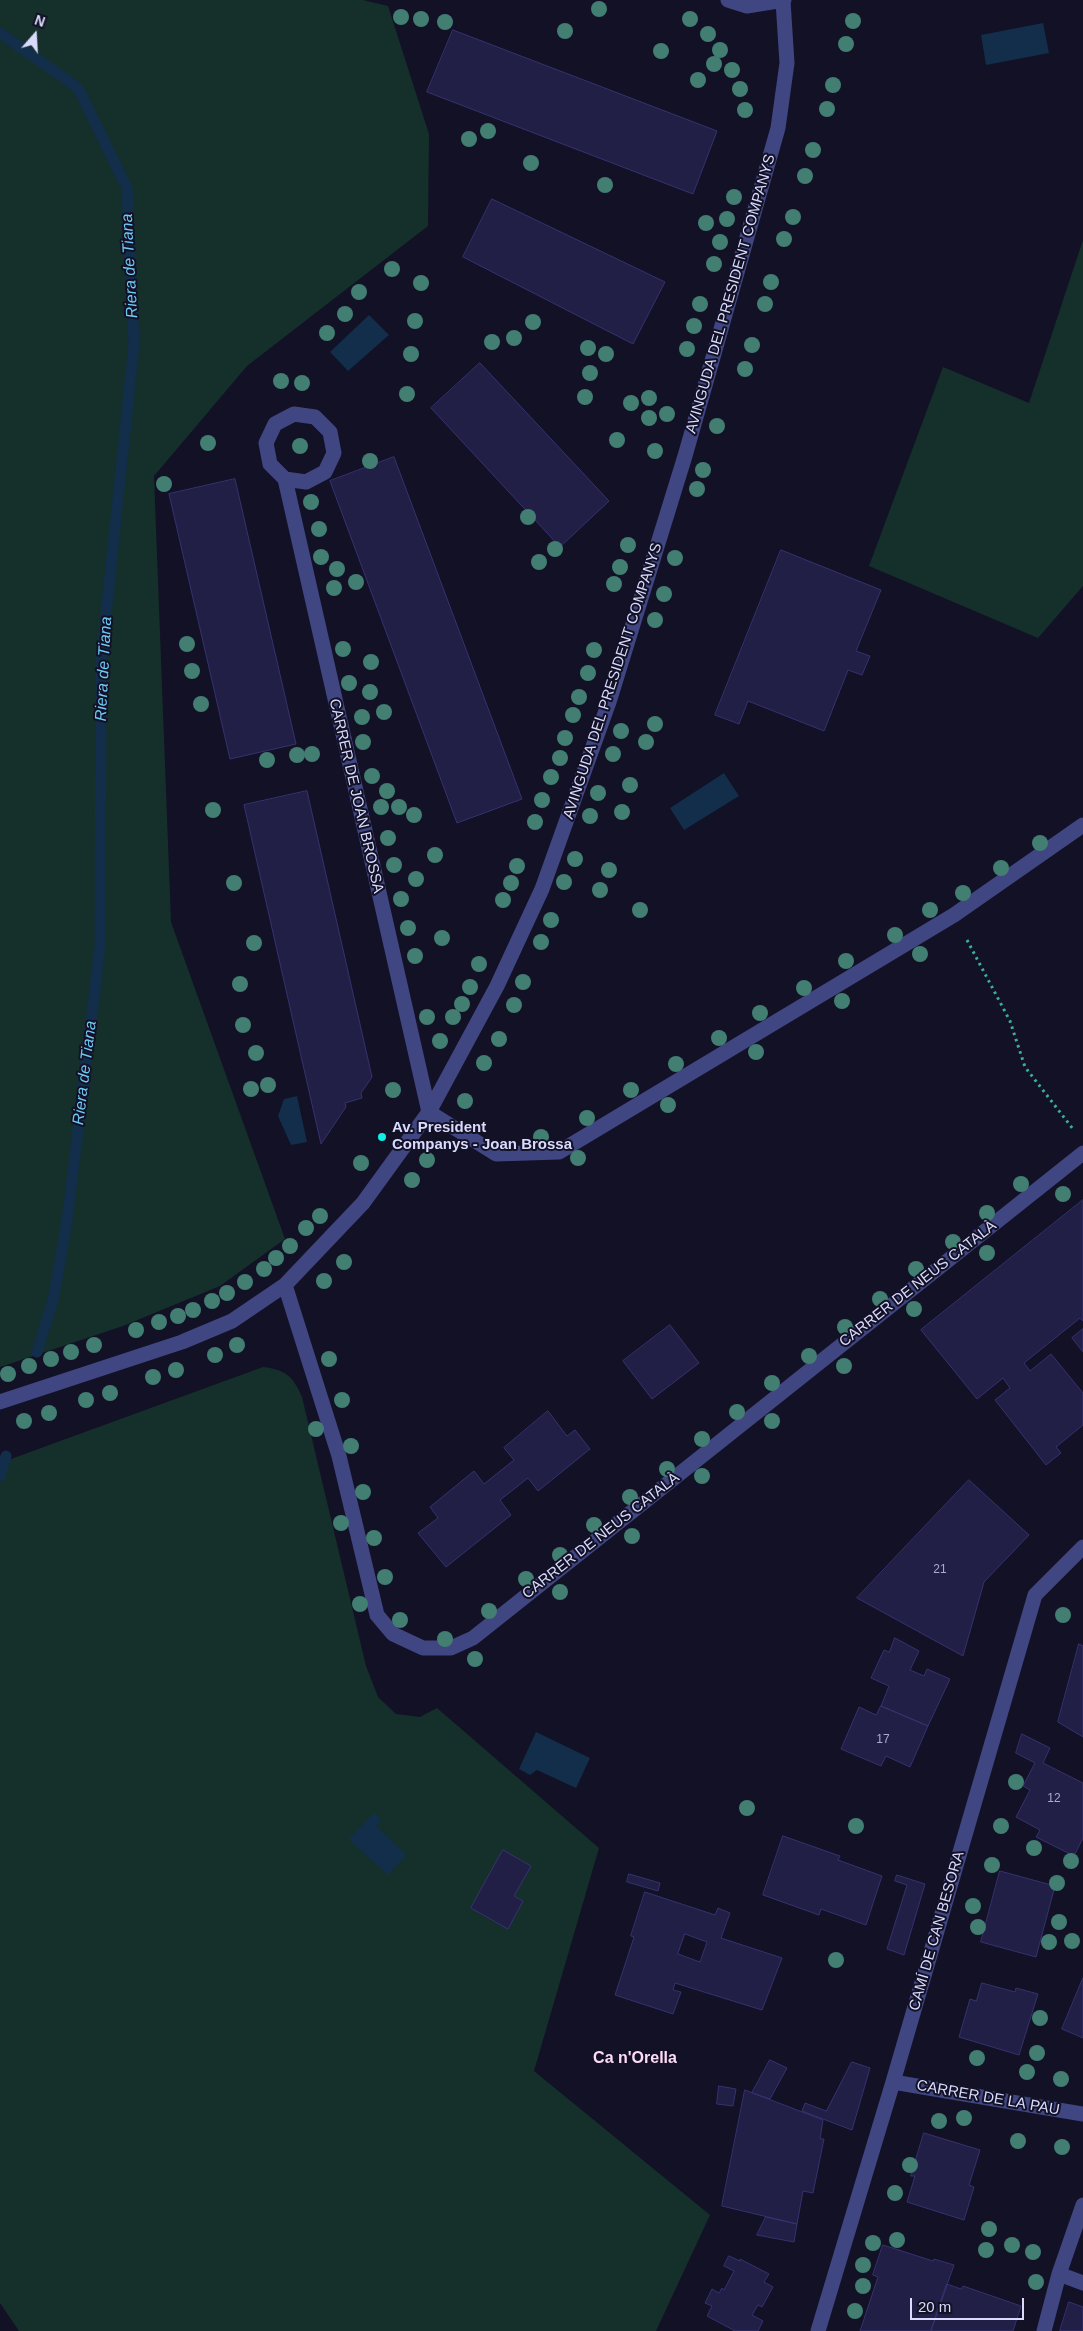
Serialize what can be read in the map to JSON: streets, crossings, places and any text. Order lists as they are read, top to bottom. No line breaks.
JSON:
{"streets":{"street":["AVINGUDA DEL PRESIDENT COMPANYS","CARRER DE JOAN BROSSA","CARRER DE NEUS CATALÀ","CAMÍ DE CAN BESORA","CARRER DE LA PAU"]},"crossings":[["AVINGUDA DEL PRESIDENT COMPANYS","CARRER DE JOAN BROSSA"],["AVINGUDA DEL PRESIDENT COMPANYS","CARRER DE NEUS CATALÀ"],["CAMÍ DE CAN BESORA","CARRER DE LA PAU"]],"districts":["Ca n'Orella"],"water":["Riera de Tiana"],"places":["Av. President Companys - Joan Brossa"],"house_numbers":["21","17","12"],"scale_bar":"20 m","north":"top"}
